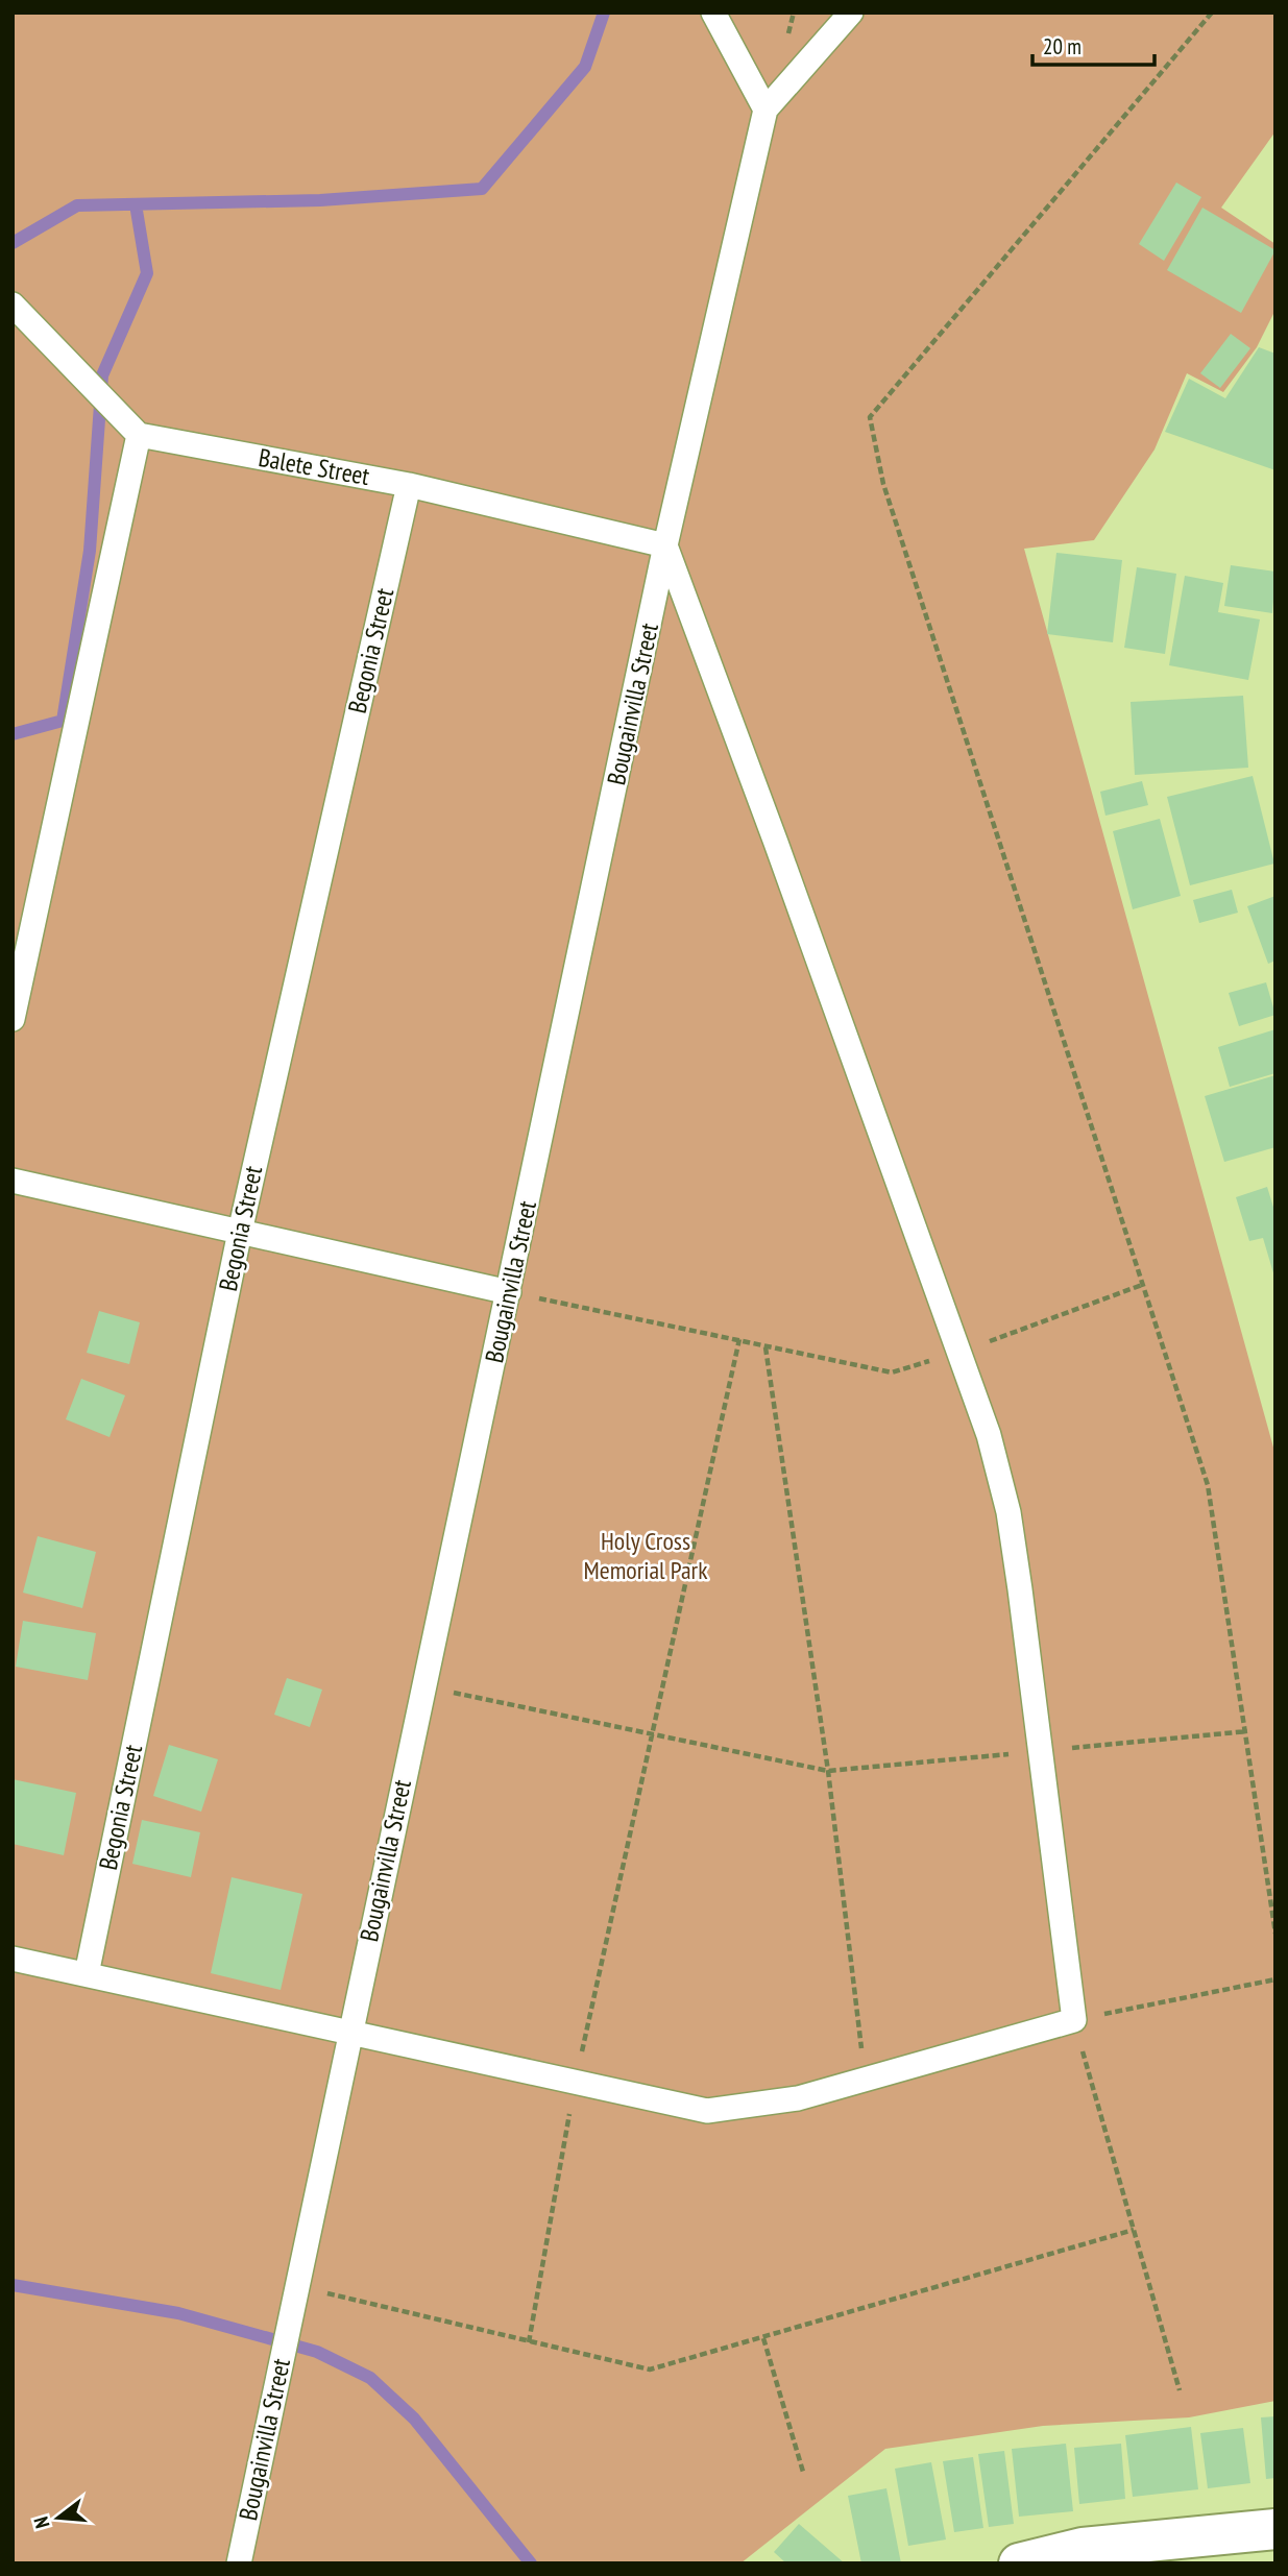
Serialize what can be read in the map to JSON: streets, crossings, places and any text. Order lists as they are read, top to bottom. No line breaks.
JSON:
{"streets":{"lane":["Balete Street","Begonia Street","Bougainvilla Street"]},"crossings":[["Balete Street","Begonia Street"],["Balete Street","Bougainvilla Street"]],"parks":["Holy Cross Memorial Park"],"scale_bar":"20 m","north":"left"}
